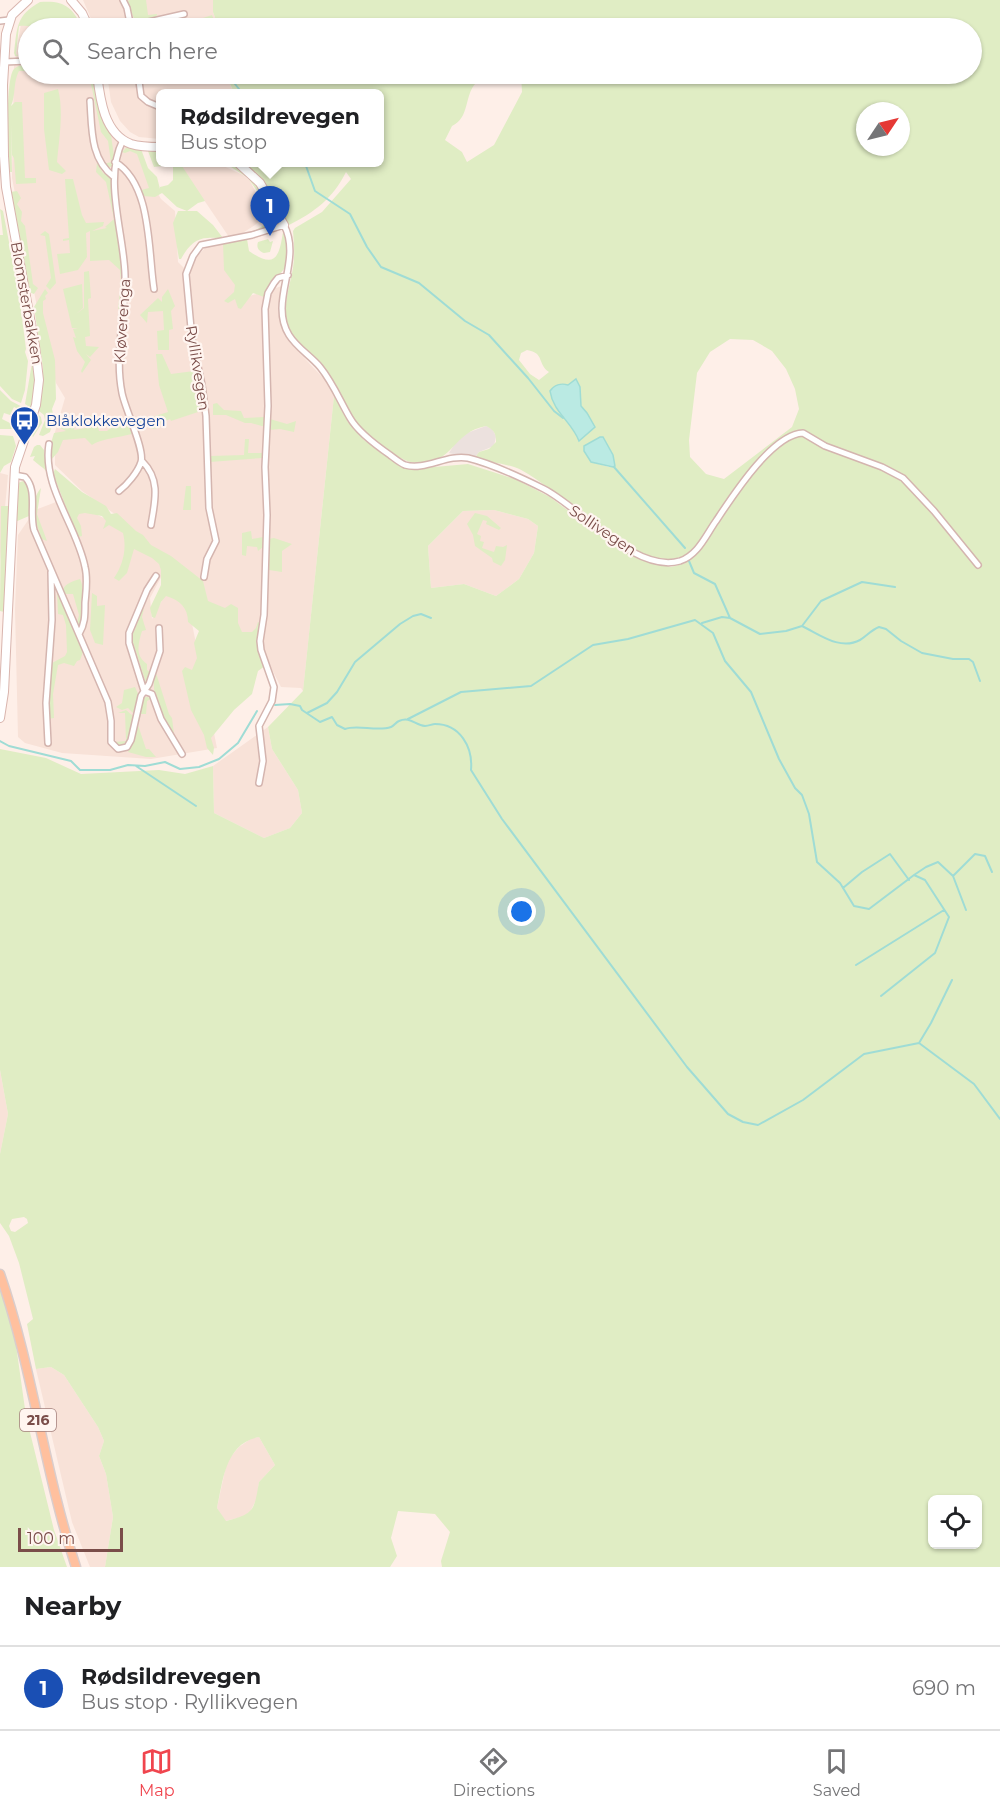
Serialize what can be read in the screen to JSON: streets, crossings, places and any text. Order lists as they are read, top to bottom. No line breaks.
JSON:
{"streets":{"main road":["216"],"street":["Blomsterbakken","Kløverenga","Ryllikvegen","Sollivegen"]},"places":{"bus stop":["Blåklokkevegen"]},"scale_bar":"100 m","north":"top right","page":{"search":"Search here","popup":["Rødsildrevegen","Bus stop"],"pins":"1","scale":"100 m","heading":"Nearby","list":[{"mark":"1","name":"Rødsildrevegen","note":"Bus stop · Ryllikvegen","value":"690 m"}],"nav":["Map","Directions","Saved"]}}
